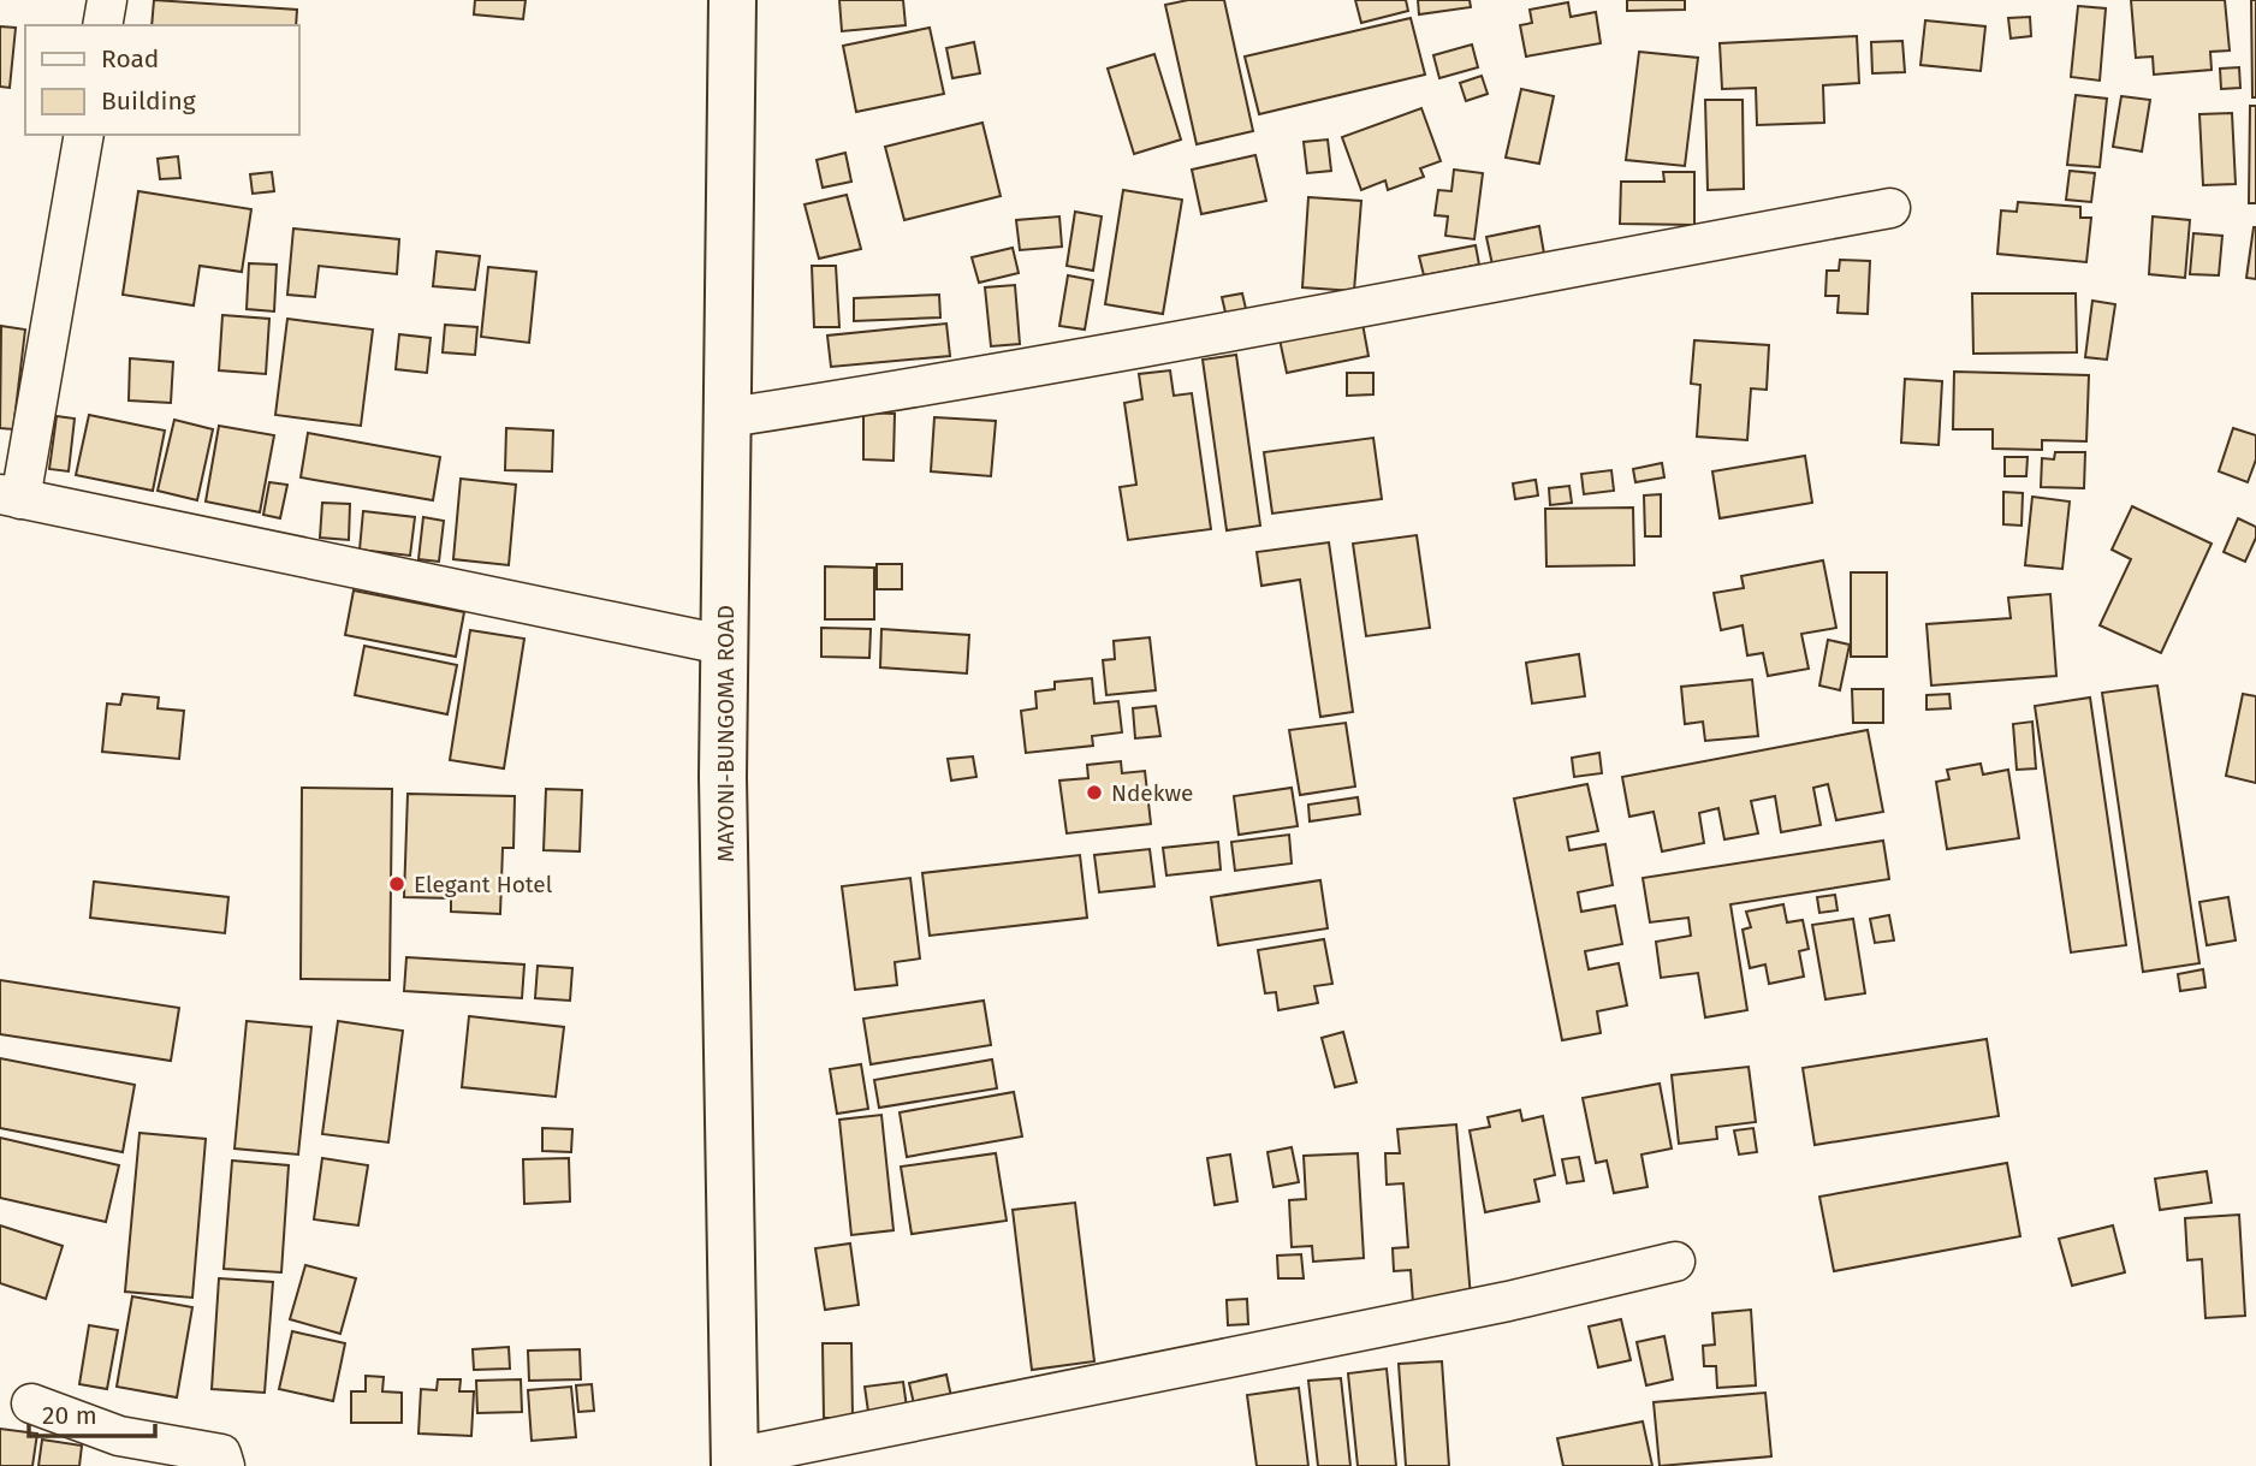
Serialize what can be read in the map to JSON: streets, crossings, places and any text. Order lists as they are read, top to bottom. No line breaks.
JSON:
{"streets":{"main road":["MAYONI-BUNGOMA ROAD"]},"places":["Ndekwe","Elegant Hotel"],"legend":["Road","Building"],"scale_bar":"20 m"}
